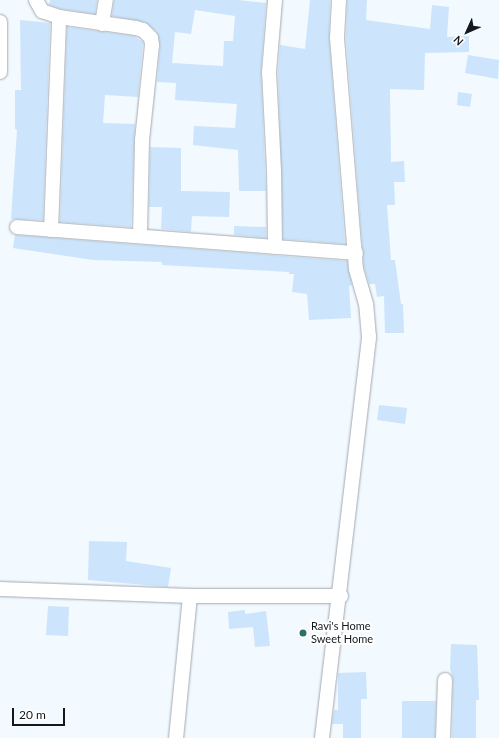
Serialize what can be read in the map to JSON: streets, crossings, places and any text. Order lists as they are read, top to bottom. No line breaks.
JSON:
{"places":["Ravi's Home Sweet Home"],"scale_bar":"20 m","north":"bottom left"}
